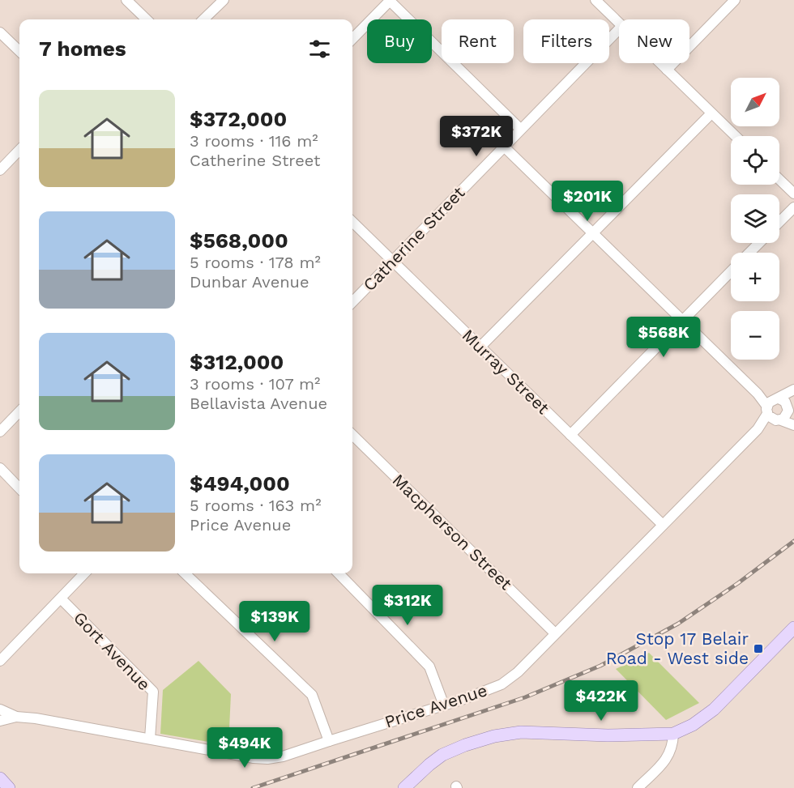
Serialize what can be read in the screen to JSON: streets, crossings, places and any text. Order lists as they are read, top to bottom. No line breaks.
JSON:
{"streets":{"street":["Catherine Street","Murray Street","Macpherson Street","Gort Avenue","Price Avenue"]},"crossings":[["Catherine Street","Murray Street"],["Murray Street","Price Avenue"],["Macpherson Street","Price Avenue"],["Gort Avenue","Price Avenue"]],"places":{"transit":["Stop 17 Belair Road - West side"]},"north":"top right","page":{"chip":["Buy","Rent","Filters","New"],"heading":"7 homes","map_buttons":["+","−"],"list":[{"name":"$372,000","note":"3 rooms · 116 m² · Catherine Street"},{"name":"$568,000","note":"5 rooms · 178 m² · Dunbar Avenue"},{"name":"$312,000","note":"3 rooms · 107 m² · Bellavista Avenue"},{"name":"$494,000","note":"5 rooms · 163 m² · Price Avenue"}],"price":["$372K","$201K","$568K","$312K","$139K","$422K","$494K"]}}
